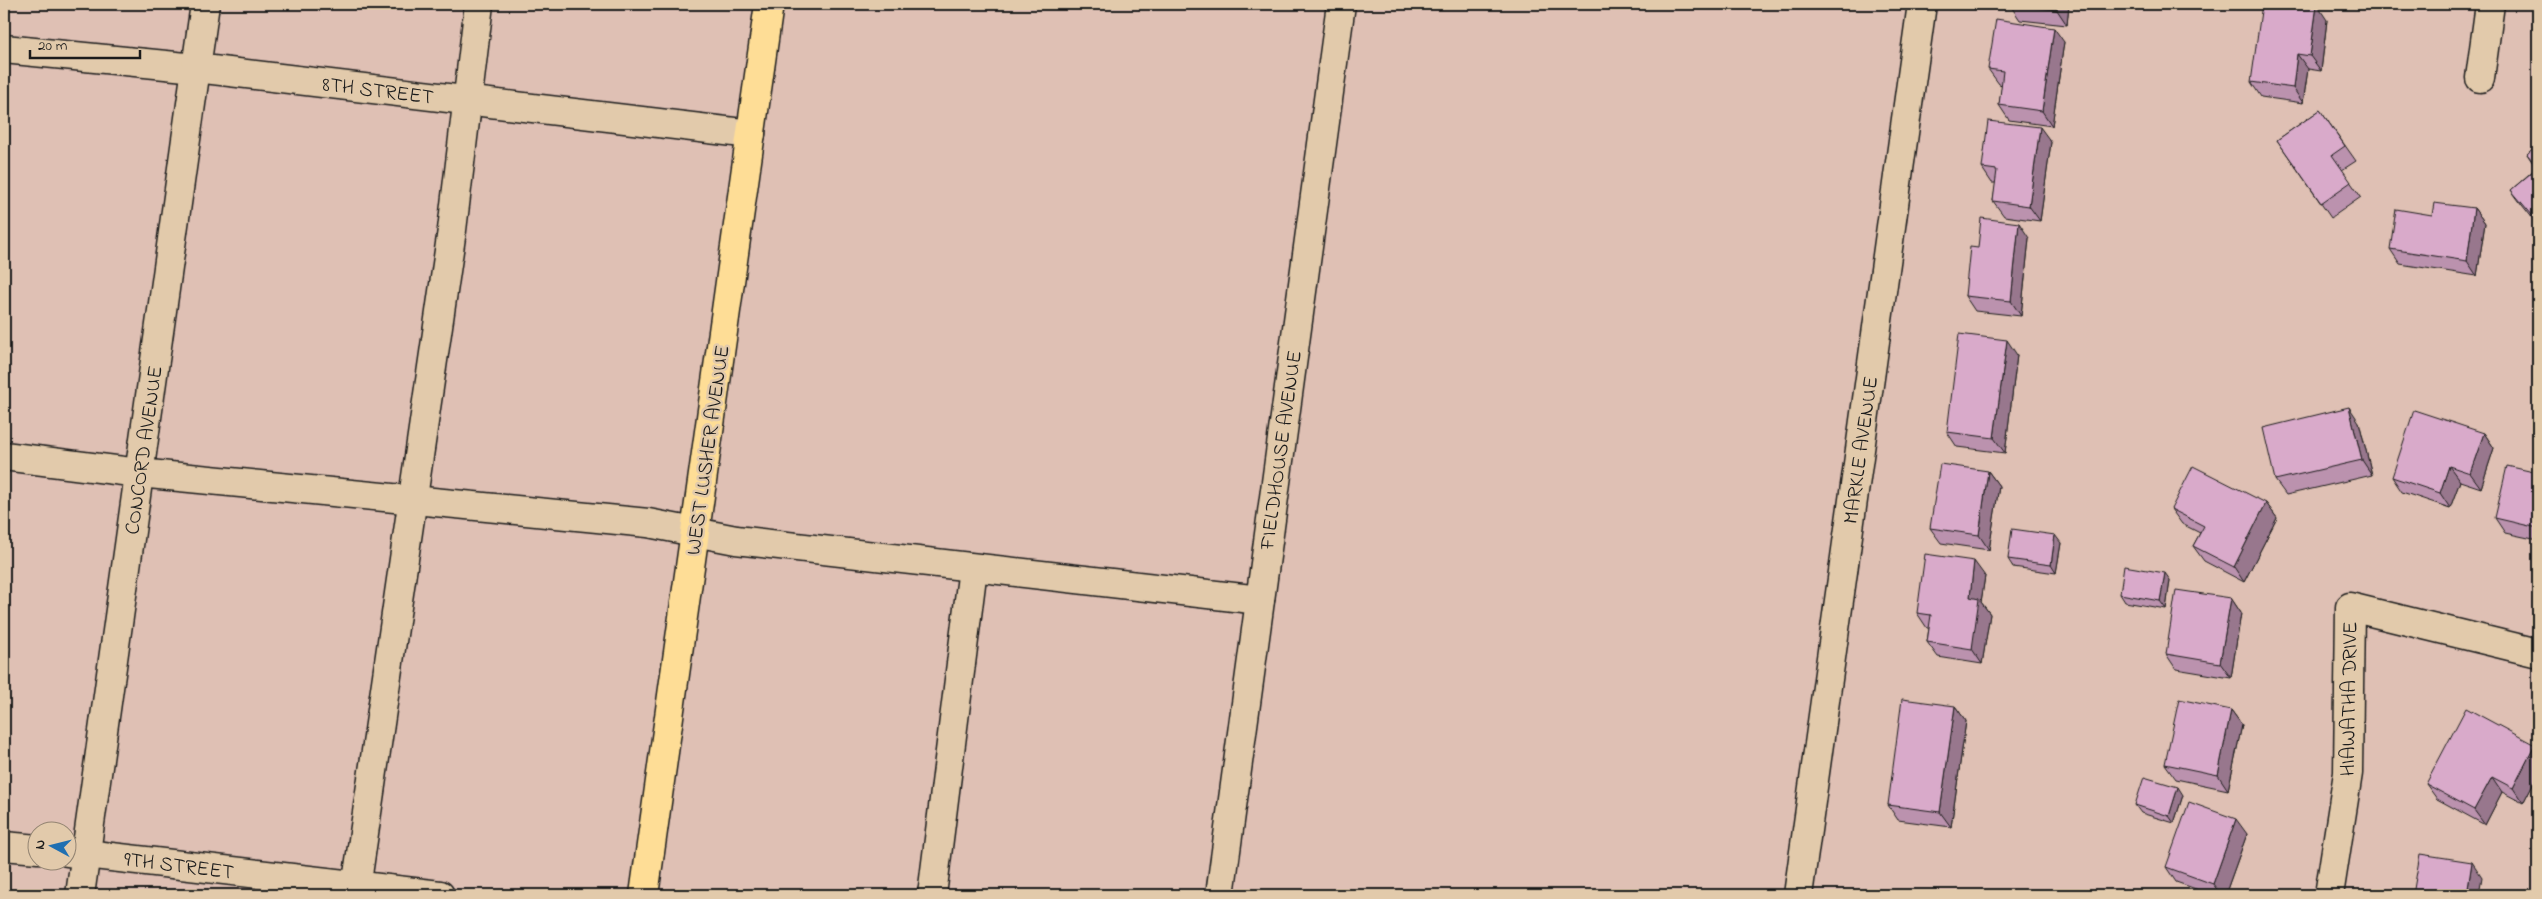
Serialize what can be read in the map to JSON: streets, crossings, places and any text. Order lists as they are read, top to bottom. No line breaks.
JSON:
{"streets":{"main road":["WEST LUSHER AVENUE"],"street":["8TH STREET","CONCORD AVENUE","FIELDHOUSE AVENUE","MARKLE AVENUE","HIAWATHA DRIVE","9TH STREET"]},"crossings":[["8TH STREET","CONCORD AVENUE"],["8TH STREET","WEST LUSHER AVENUE"]],"scale_bar":"20 m","north":"left"}
